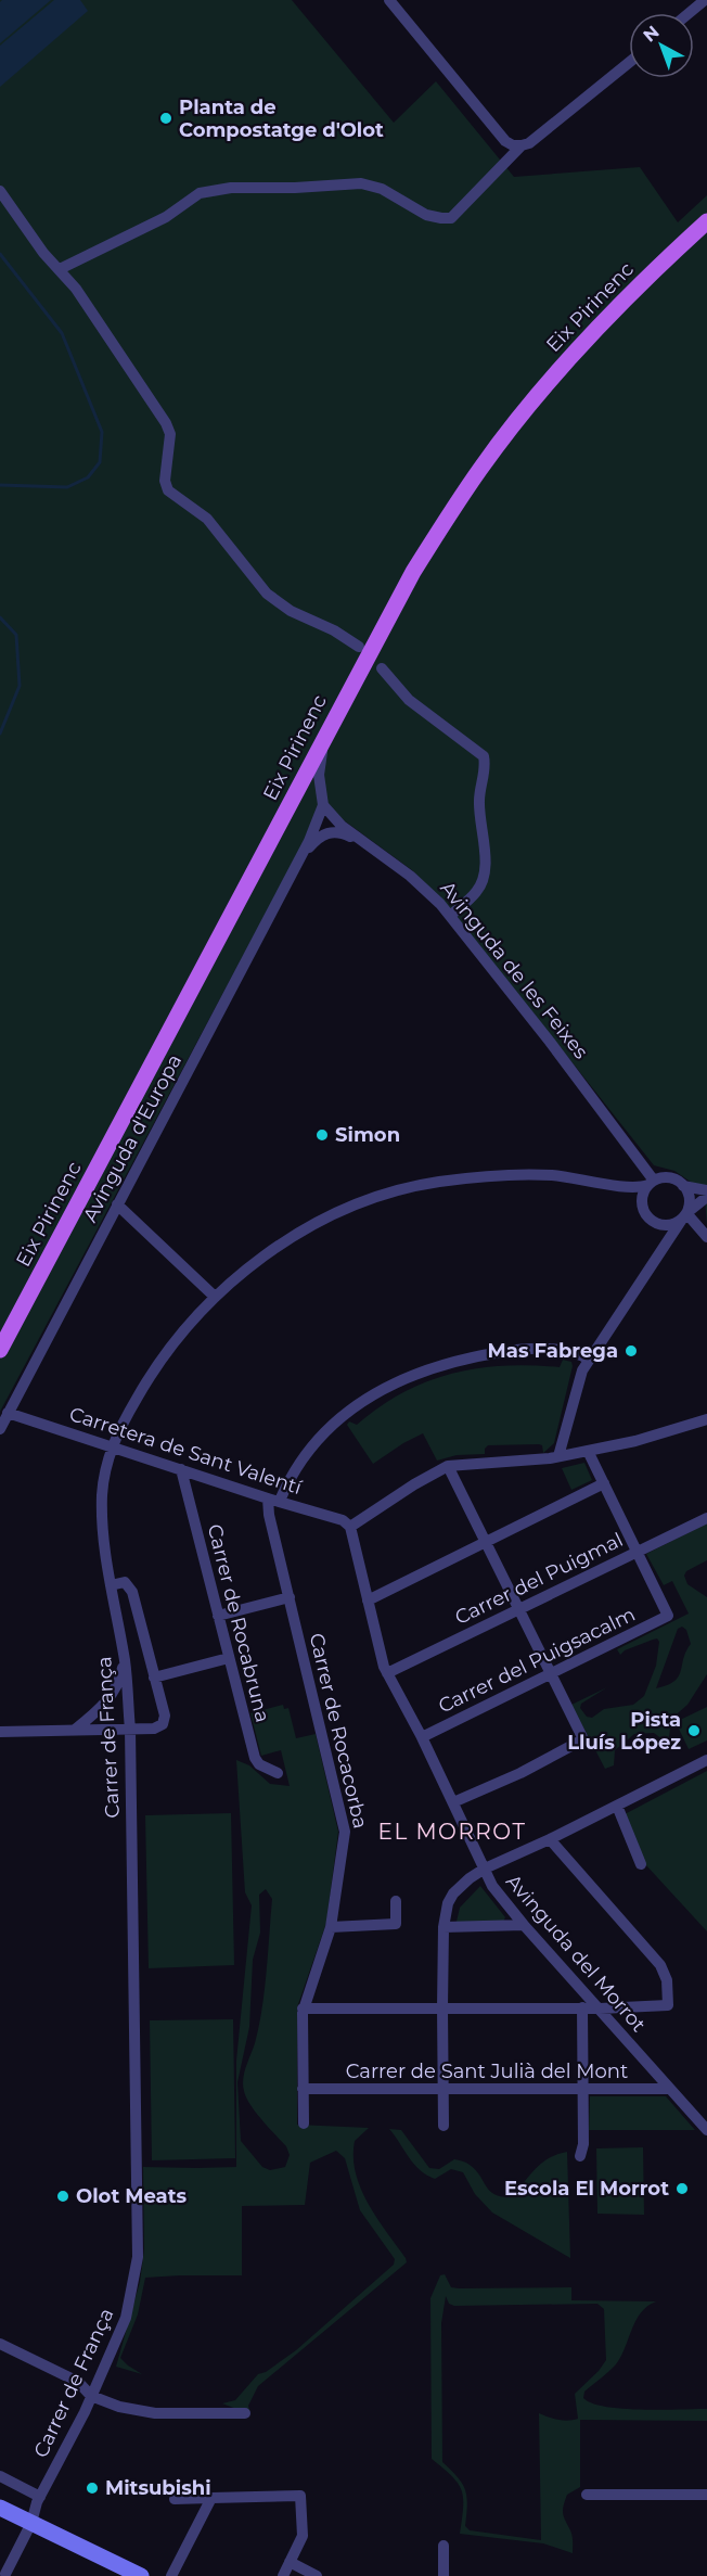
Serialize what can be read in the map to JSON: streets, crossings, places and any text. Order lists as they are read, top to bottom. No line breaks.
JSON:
{"streets":{"main road":["Eix Pirinenc"],"street":["Avinguda de les Feixes","Avinguda d'Europa","Carretera de Sant Valentí","Carrer del Puigmal","Carrer de Rocabruna","Carrer del Puigsacalm","Carrer de Rocacorba","Carrer de França","Avinguda del Morrot","Carrer de Sant Julià del Mont"]},"crossings":[["Eix Pirinenc","Avinguda d'Europa"],["Avinguda de les Feixes","Avinguda d'Europa"],["Avinguda de les Feixes","Carrer de França"],["Avinguda d'Europa","Carretera de Sant Valentí"],["Carretera de Sant Valentí","Carrer de Rocabruna"],["Carretera de Sant Valentí","Carrer de Rocacorba"],["Carretera de Sant Valentí","Carrer de França"],["Carretera de Sant Valentí","Avinguda del Morrot"],["Carrer del Puigmal","Carrer del Puigsacalm"],["Carrer del Puigmal","Avinguda del Morrot"],["Carrer del Puigsacalm","Avinguda del Morrot"],["Carrer de Rocacorba","Carrer de Sant Julià del Mont"],["Avinguda del Morrot","Carrer de Sant Julià del Mont"]],"districts":["EL MORROT"],"places":["Planta de Compostatge d'Olot","Simon","Mas Fabrega","Pista Lluís López","Escola El Morrot","Olot Meats","Mitsubishi"],"north":"top left"}
